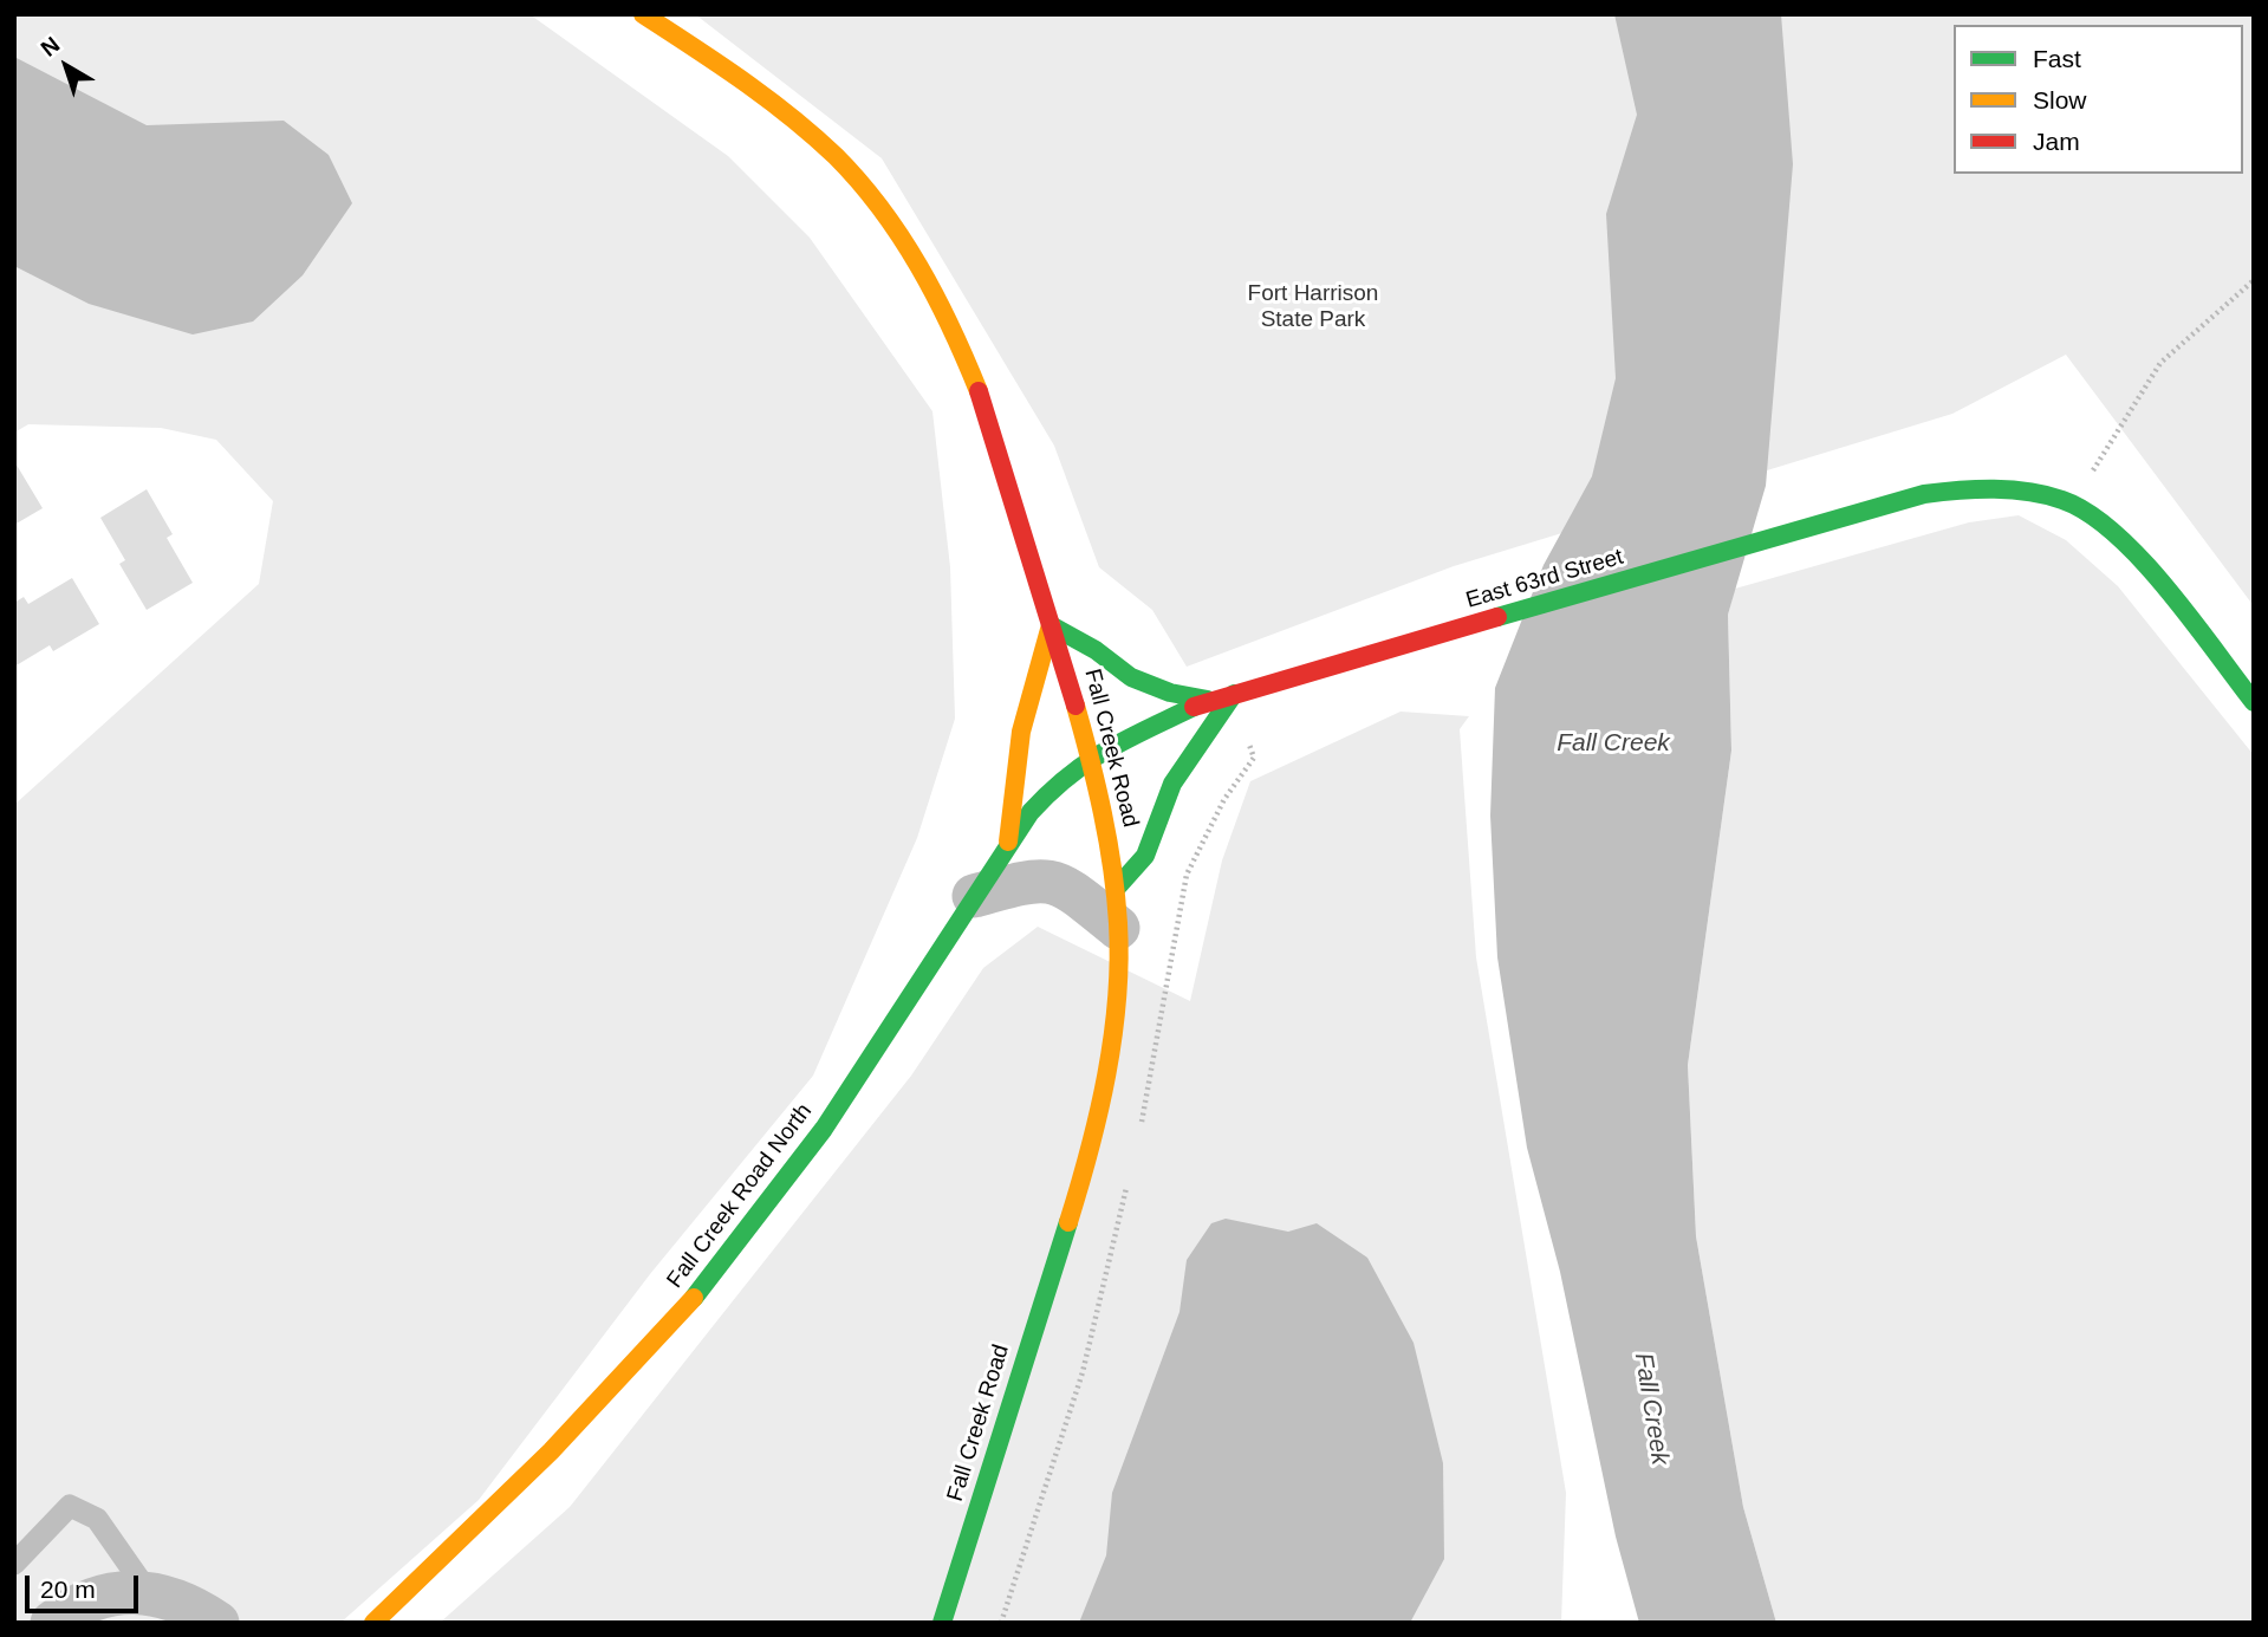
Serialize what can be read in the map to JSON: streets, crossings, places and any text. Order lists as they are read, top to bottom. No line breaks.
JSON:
{"streets":{"street":["East 63rd Street","Fall Creek Road","Fall Creek Road North"]},"crossings":[["East 63rd Street","Fall Creek Road"],["East 63rd Street","Fall Creek Road North"],["Fall Creek Road","Fall Creek Road North"]],"water":["Fall Creek"],"parks":["Fort Harrison State Park"],"legend":["Fast","Slow","Jam"],"scale_bar":"20 m","north":"top left"}
